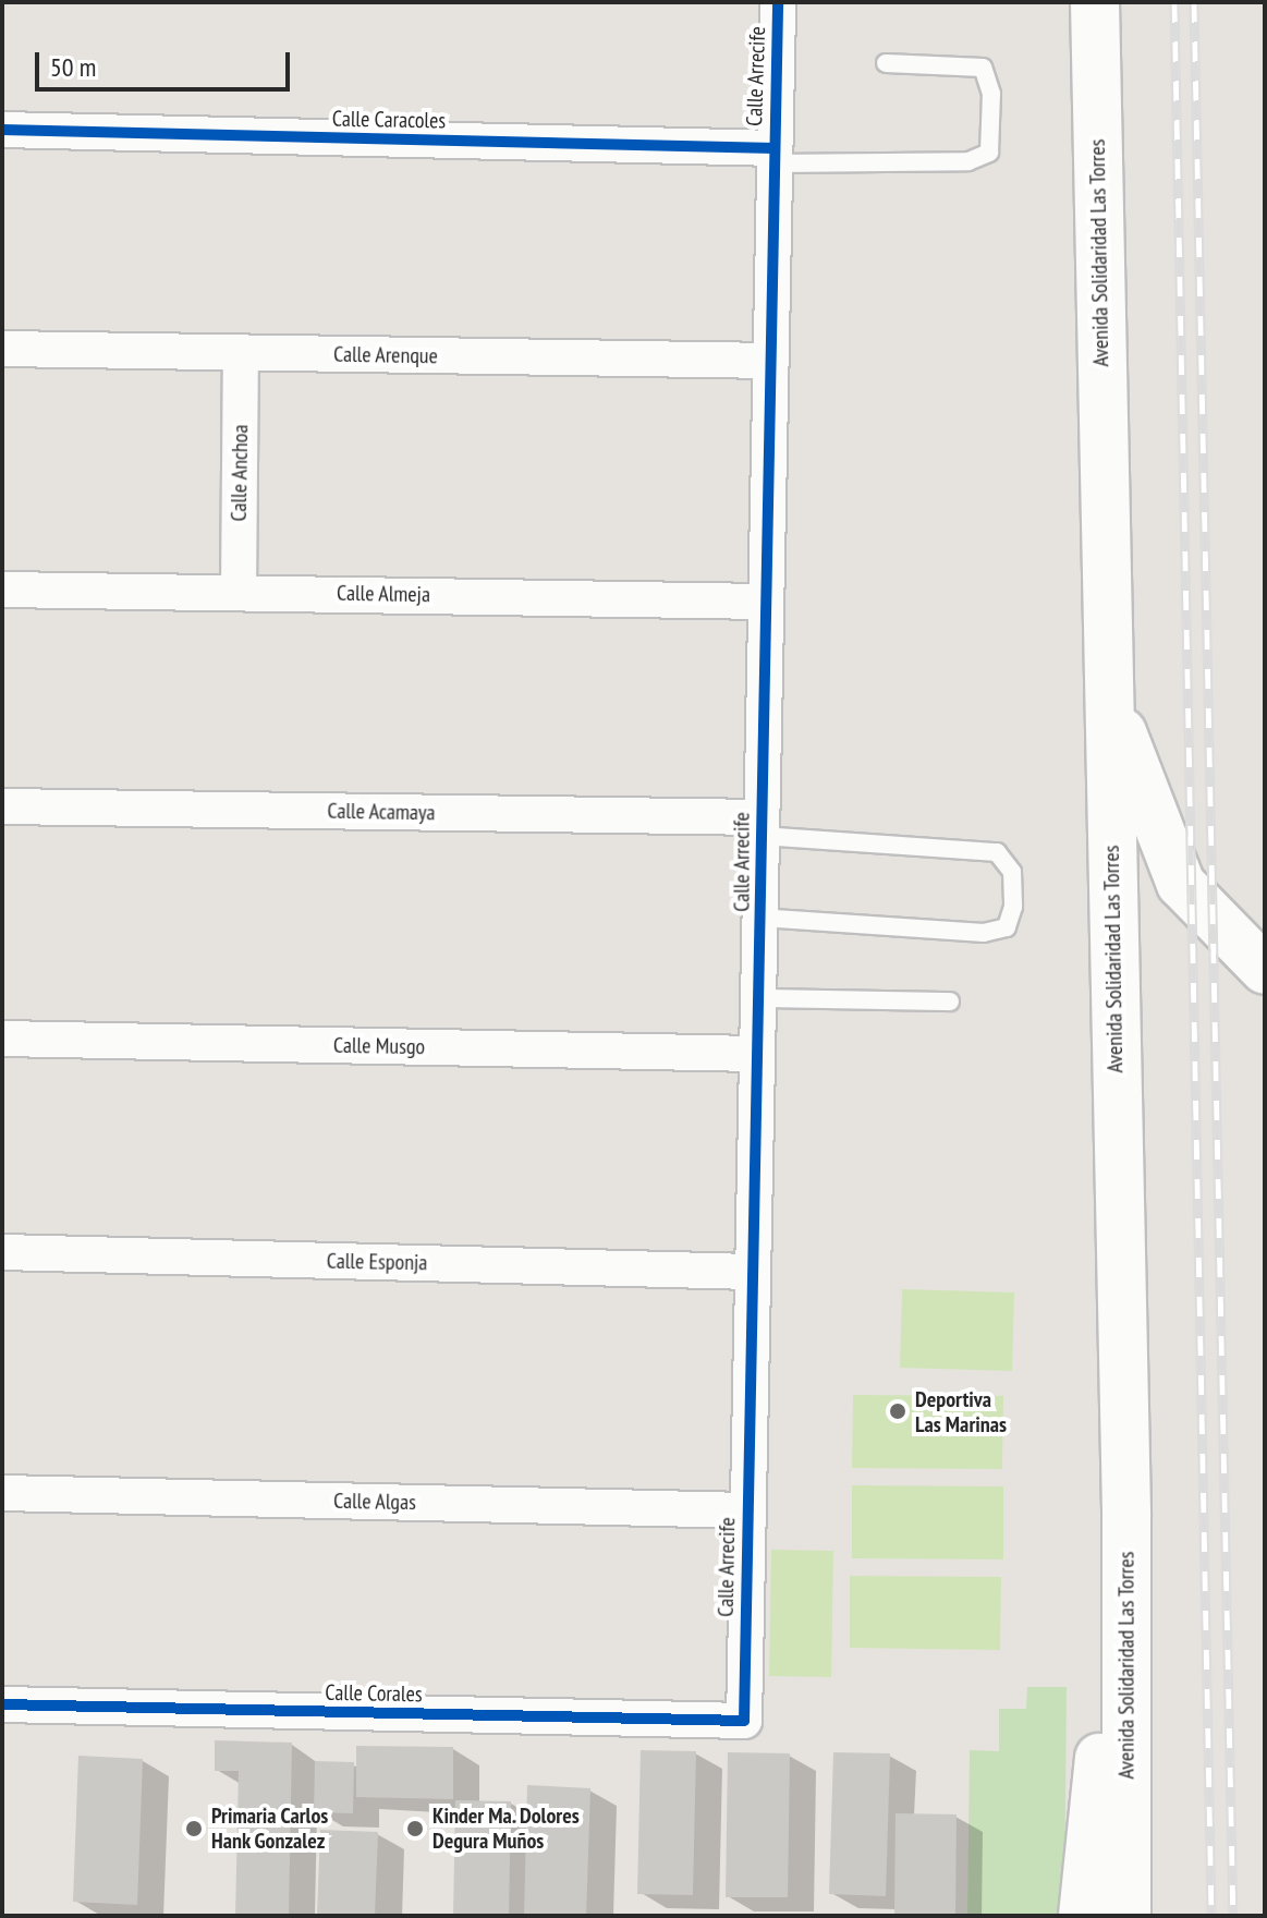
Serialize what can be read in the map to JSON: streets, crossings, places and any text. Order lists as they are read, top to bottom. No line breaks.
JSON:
{"streets":{"main road":["Avenida Solidaridad Las Torres"],"street":["Calle Arrecife","Calle Caracoles","Calle Arenque","Calle Anchoa","Calle Almeja","Calle Acamaya","Calle Musgo","Calle Esponja","Calle Algas","Calle Corales"]},"crossings":[["Calle Arrecife","Calle Caracoles"],["Calle Arrecife","Calle Arenque"],["Calle Arrecife","Calle Almeja"],["Calle Arrecife","Calle Acamaya"],["Calle Arrecife","Calle Musgo"],["Calle Arrecife","Calle Esponja"],["Calle Arrecife","Calle Algas"],["Calle Arrecife","Calle Corales"],["Calle Arenque","Calle Anchoa"],["Calle Anchoa","Calle Almeja"]],"places":["Deportiva Las Marinas","Primaria Carlos Hank Gonzalez","Kinder Ma. Dolores Degura Muños"],"scale_bar":"50 m"}
